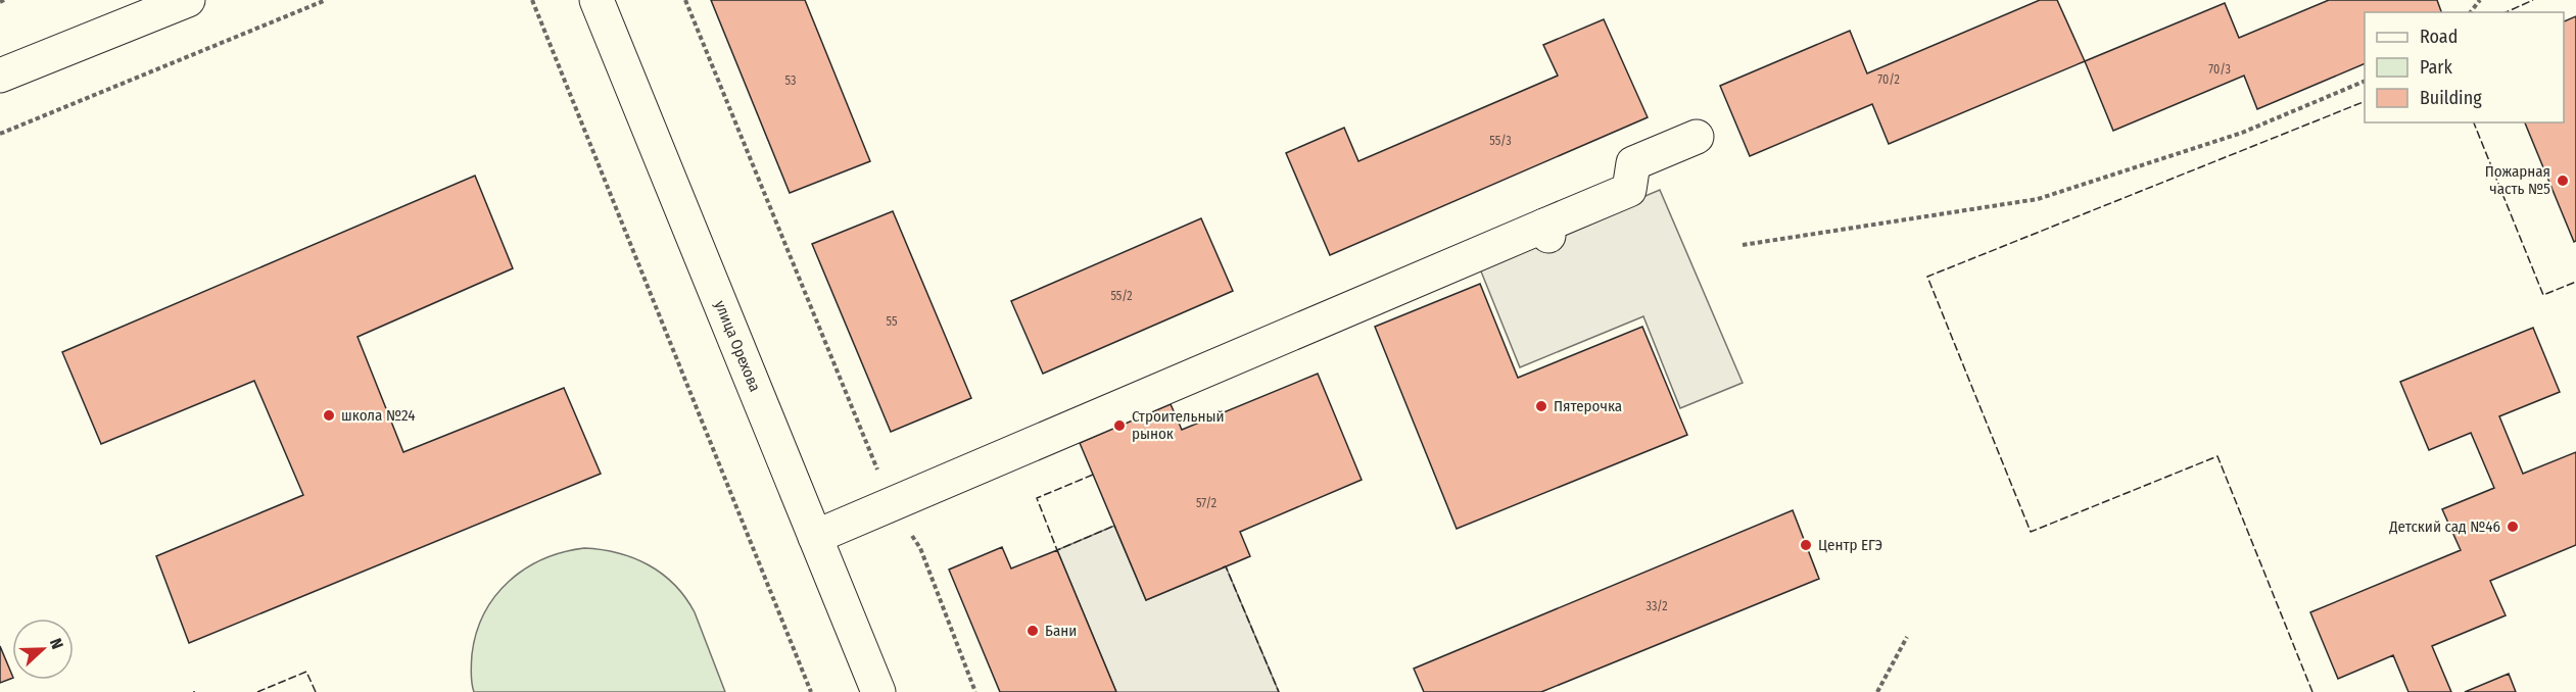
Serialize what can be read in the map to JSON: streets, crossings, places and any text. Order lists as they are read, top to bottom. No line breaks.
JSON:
{"streets":{"street":["улица Орехова"]},"places":["Пожарная часть №5","Пятерочка","школа №24","Строительный рынок","Детский сад №46","Центр ЕГЭ","Бани"],"house_numbers":["70/3","70/2","53","55/3","55/2","55","57/2","33/2"],"legend":["Road","Park","Building"],"north":"right"}
